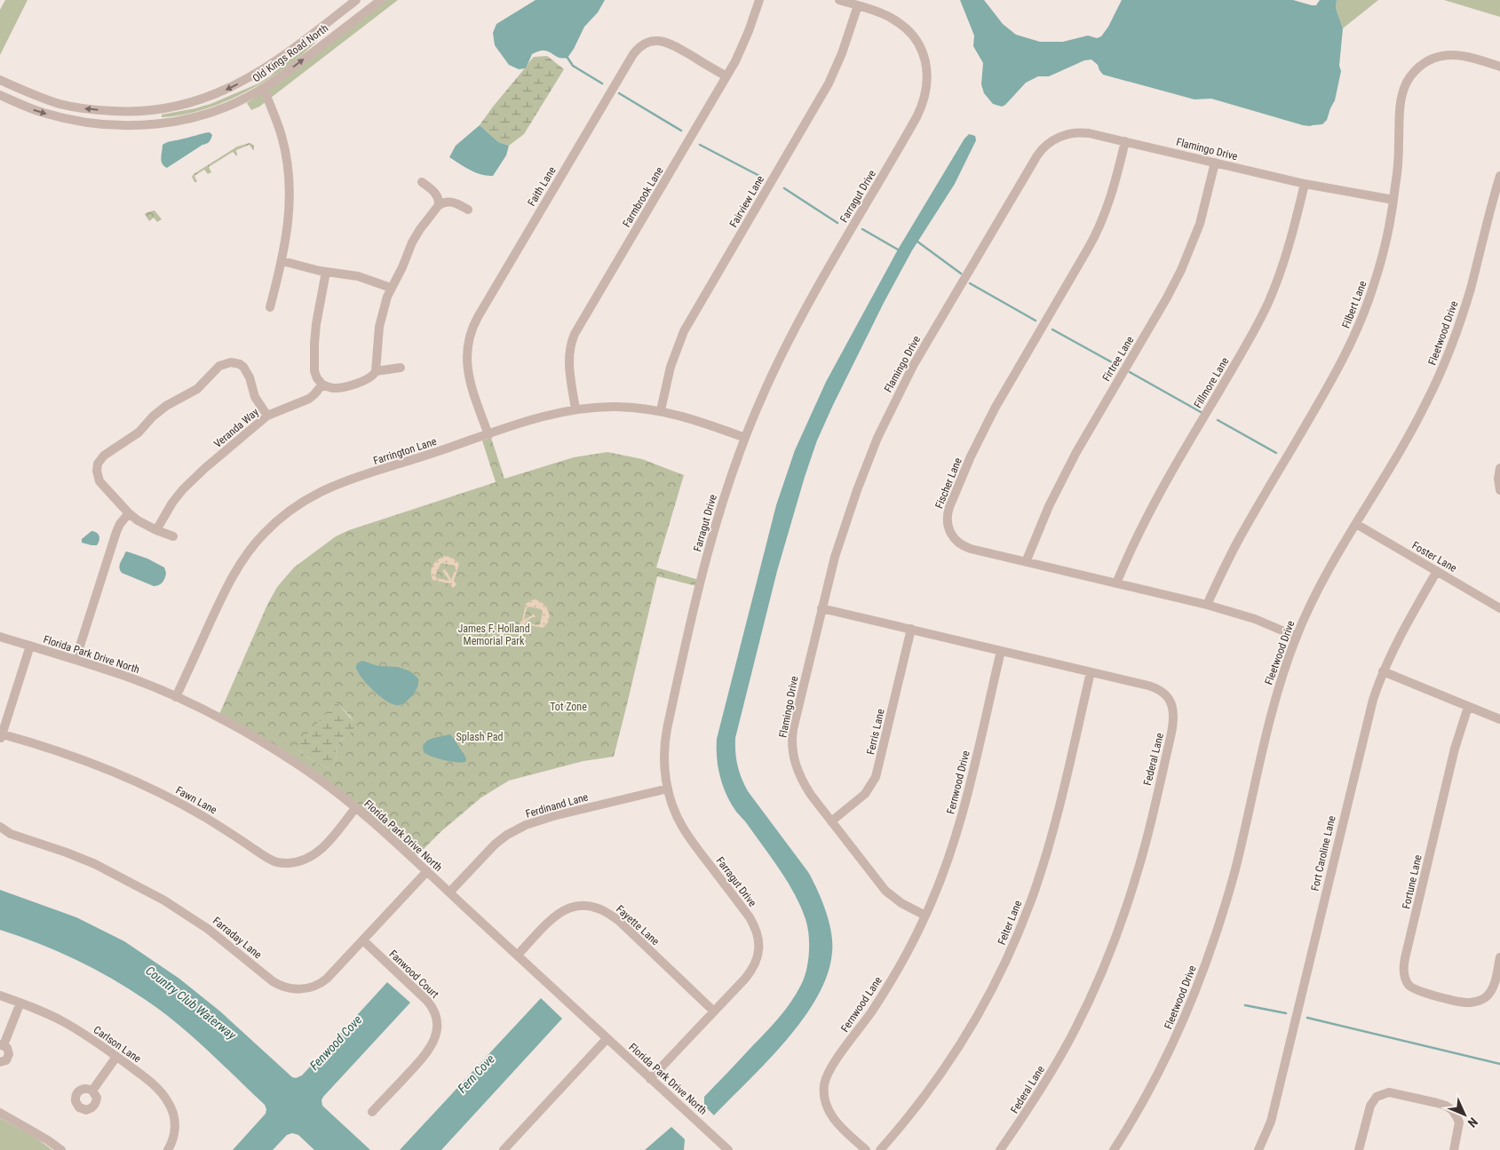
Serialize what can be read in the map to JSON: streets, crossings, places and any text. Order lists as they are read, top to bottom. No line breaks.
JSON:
{"streets":{"street":["Old Kings Road North","Flamingo Drive","Faith Lane","Farragut Drive","Farmbrook Lane","Fairview Lane","Filbert Lane","Fleetwood Drive","Firtree Lane","Fillmore Lane","Veranda Way","Farrington Lane","Fischer Lane","Foster Lane","Florida Park Drive North","Ferris Lane","Federal Lane","Fernwood Drive","Fawn Lane","Ferdinand Lane","Fort Caroline Lane","Fortune Lane","Felter Lane","Fayette Lane","Farraday Lane","Fanwood Court","Fernwood Lane","Carlson Lane"]},"crossings":[["Flamingo Drive","Filbert Lane"],["Flamingo Drive","Firtree Lane"],["Flamingo Drive","Fillmore Lane"],["Flamingo Drive","Fischer Lane"],["Flamingo Drive","Ferris Lane"],["Flamingo Drive","Federal Lane"],["Flamingo Drive","Fernwood Drive"],["Flamingo Drive","Fernwood Lane"],["Faith Lane","Farmbrook Lane"],["Faith Lane","Farrington Lane"],["Farragut Drive","Fairview Lane"],["Farragut Drive","Farrington Lane"],["Farragut Drive","Florida Park Drive North"],["Farragut Drive","Ferdinand Lane"],["Farragut Drive","Fayette Lane"],["Farmbrook Lane","Farrington Lane"],["Fairview Lane","Farrington Lane"],["Filbert Lane","Fischer Lane"],["Fleetwood Drive","Fischer Lane"],["Fleetwood Drive","Foster Lane"],["Firtree Lane","Fischer Lane"],["Fillmore Lane","Fischer Lane"],["Farrington Lane","Florida Park Drive North"],["Foster Lane","Fort Caroline Lane"],["Florida Park Drive North","Fawn Lane"],["Florida Park Drive North","Ferdinand Lane"],["Florida Park Drive North","Fayette Lane"],["Florida Park Drive North","Farraday Lane"],["Ferris Lane","Federal Lane"],["Federal Lane","Fernwood Drive"],["Federal Lane","Felter Lane"],["Fernwood Drive","Fernwood Lane"],["Farraday Lane","Fanwood Court"]],"water":["Country Club Waterway","Fenwood Cove","Fern Cove"],"parks":["James F. Holland Memorial Park","Tot Zone","Splash Pad"],"north":"bottom right"}
